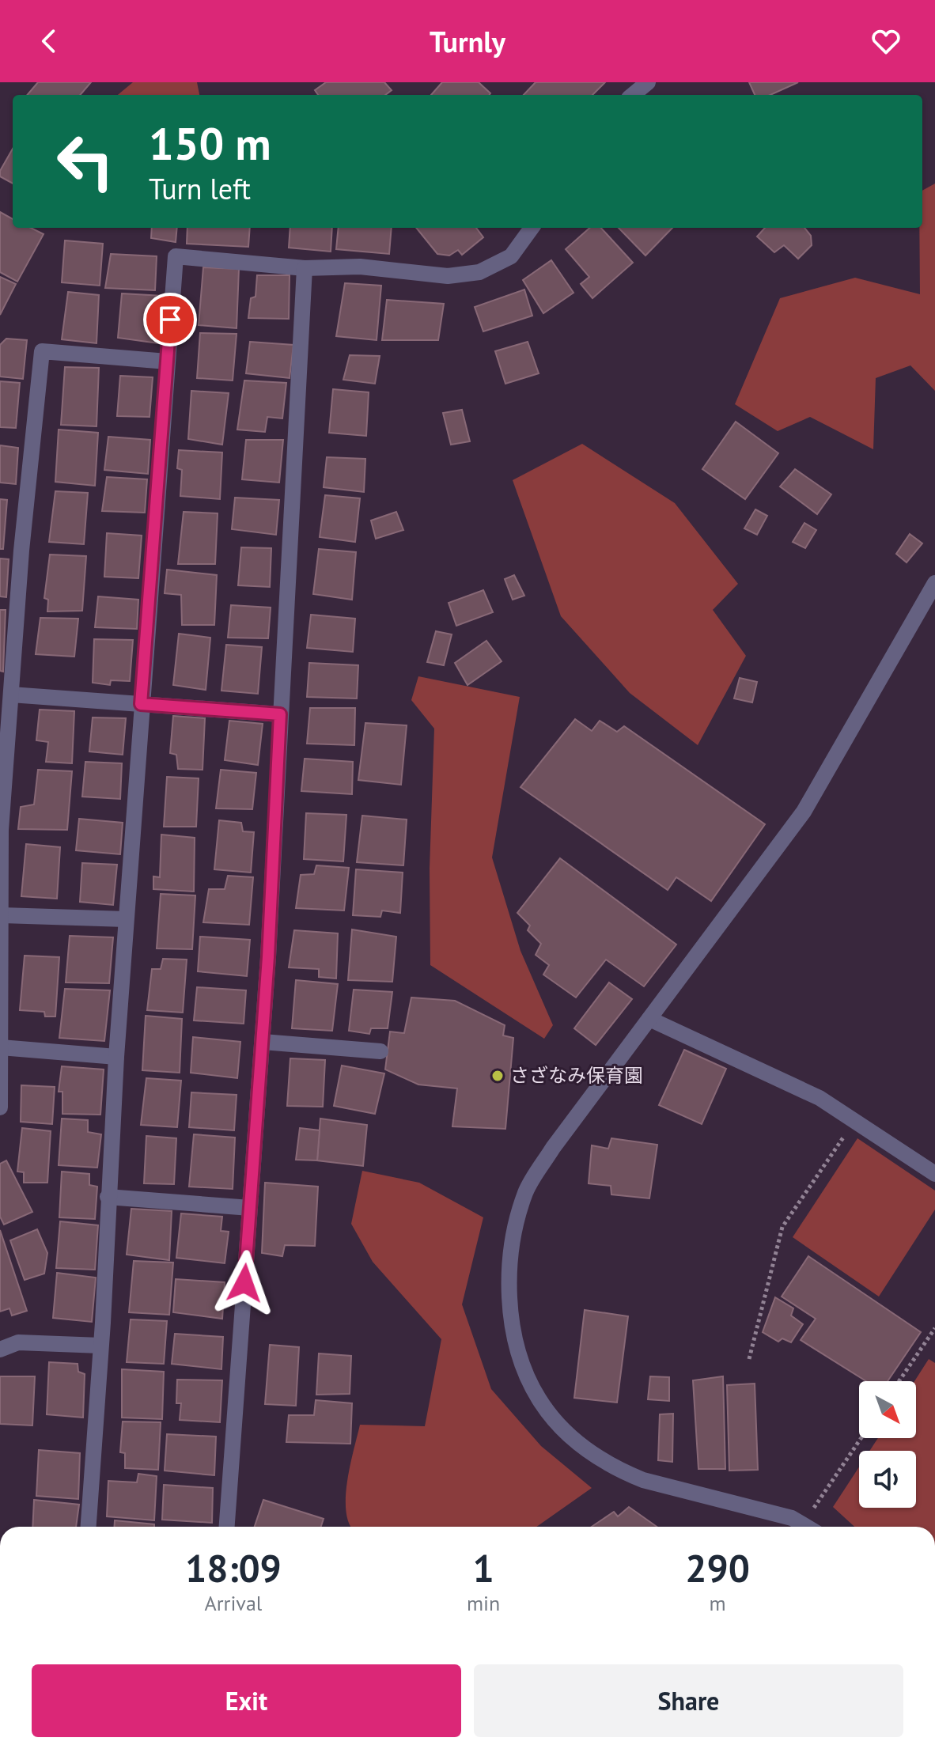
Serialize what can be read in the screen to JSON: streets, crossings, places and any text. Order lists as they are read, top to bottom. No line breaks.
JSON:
{"places":["さざなみ保育園"],"north":"bottom right","page":{"header":"Turnly","turn":["150 m","Turn left"],"eta":["18:09","Arrival","1","min","290","m"],"buttons":["Exit","Share"]}}
